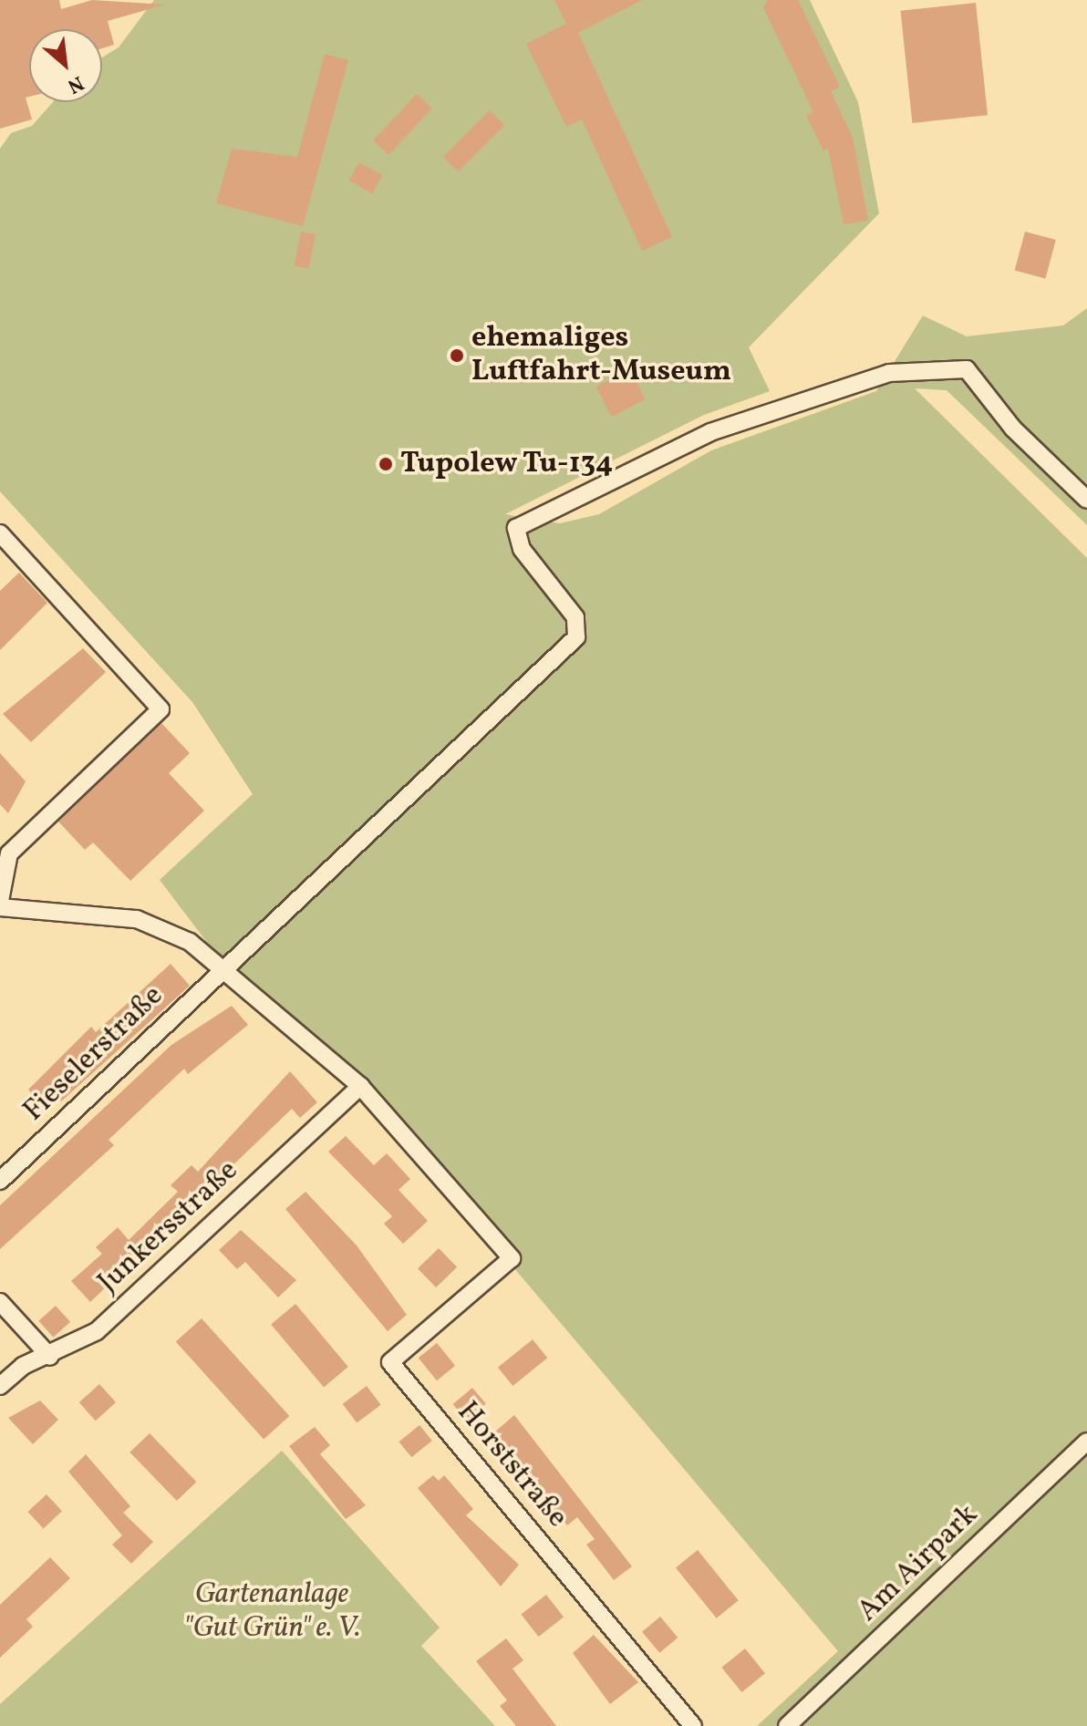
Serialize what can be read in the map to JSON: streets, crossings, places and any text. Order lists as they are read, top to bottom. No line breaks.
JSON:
{"streets":{"street":["Fieselerstraße","Junkersstraße","Horststraße","Am Airpark"]},"crossings":[["Junkersstraße","Horststraße"]],"parks":["Gartenanlage \"Gut Grün\" e. V."],"places":["ehemaliges Luftfahrt-Museum","Tupolew Tu-134"],"north":"bottom right"}
